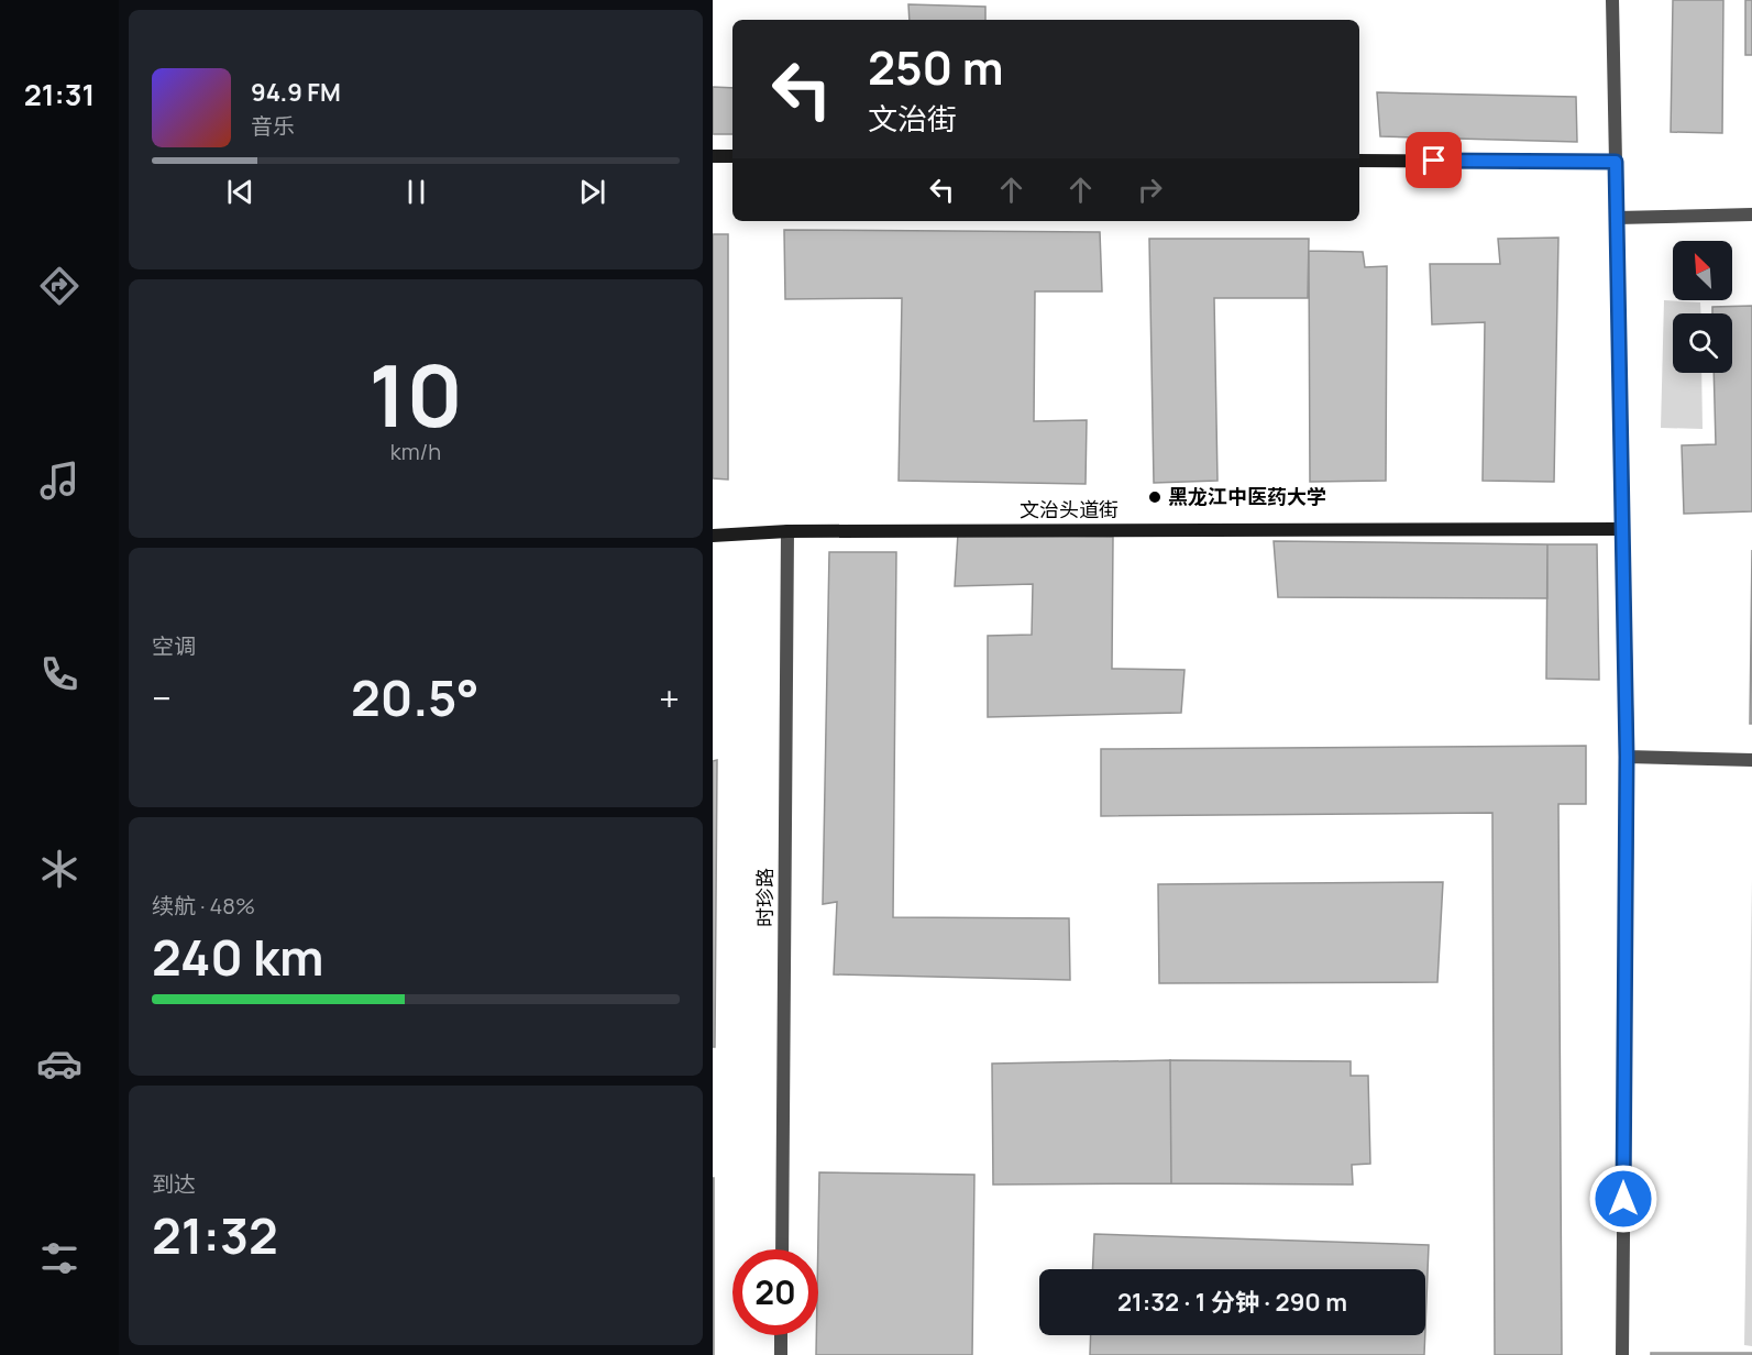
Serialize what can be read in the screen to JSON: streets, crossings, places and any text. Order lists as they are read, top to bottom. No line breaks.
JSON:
{"streets":{"street":["文治头道街","时珍路"]},"crossings":[["文治头道街","时珍路"]],"places":["黑龙江中医药大学"],"north":"top left","page":{"tabs":"21:31","turn":["250 m","文治街"],"song":["94.9 FM","音乐"],"tile":[["10","km/h"],"空调",["续航 · 48%","240 km"],["到达","21:32"]],"heat":["−","20.5°","+"],"limit":"20","trip":"21:32 · 1 分钟 · 290 m"}}
